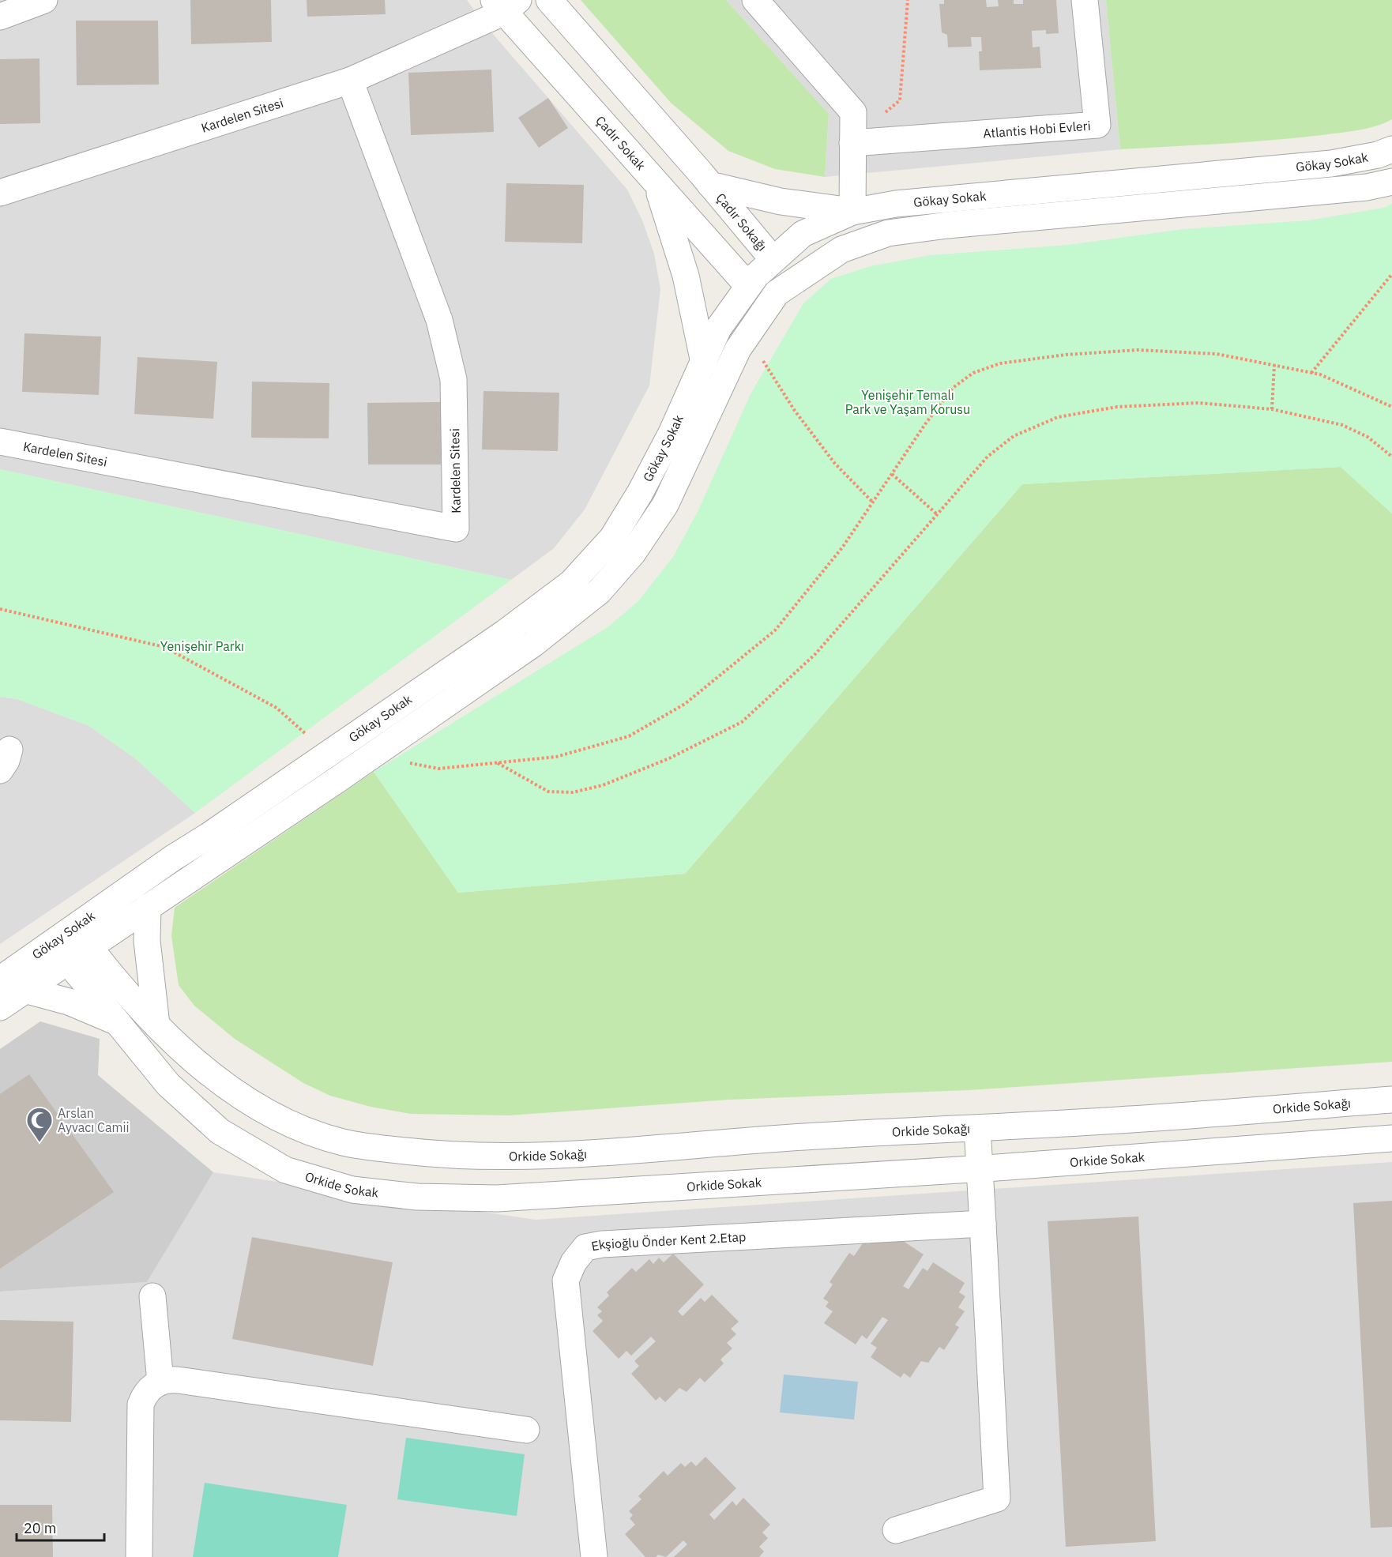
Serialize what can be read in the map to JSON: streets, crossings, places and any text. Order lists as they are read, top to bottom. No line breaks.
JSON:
{"streets":{"street":["Kardelen Sitesi","Atlantis Hobi Evleri","Çadır Sokak","Gökay Sokak","Çadır Sokağı","Orkide Sokağı","Orkide Sokak","Ekşioğlu Önder Kent 2.Etap"]},"crossings":[["Kardelen Sitesi","Çadır Sokak"],["Çadır Sokak","Gökay Sokak"],["Gökay Sokak","Çadır Sokağı"],["Orkide Sokağı","Orkide Sokak"]],"parks":["Yenişehir Temalı Park ve Yaşam Korusu","Yenişehir Parkı"],"places":{"mosque":["Arslan Ayvacı Camii"]},"scale_bar":"20 m"}
